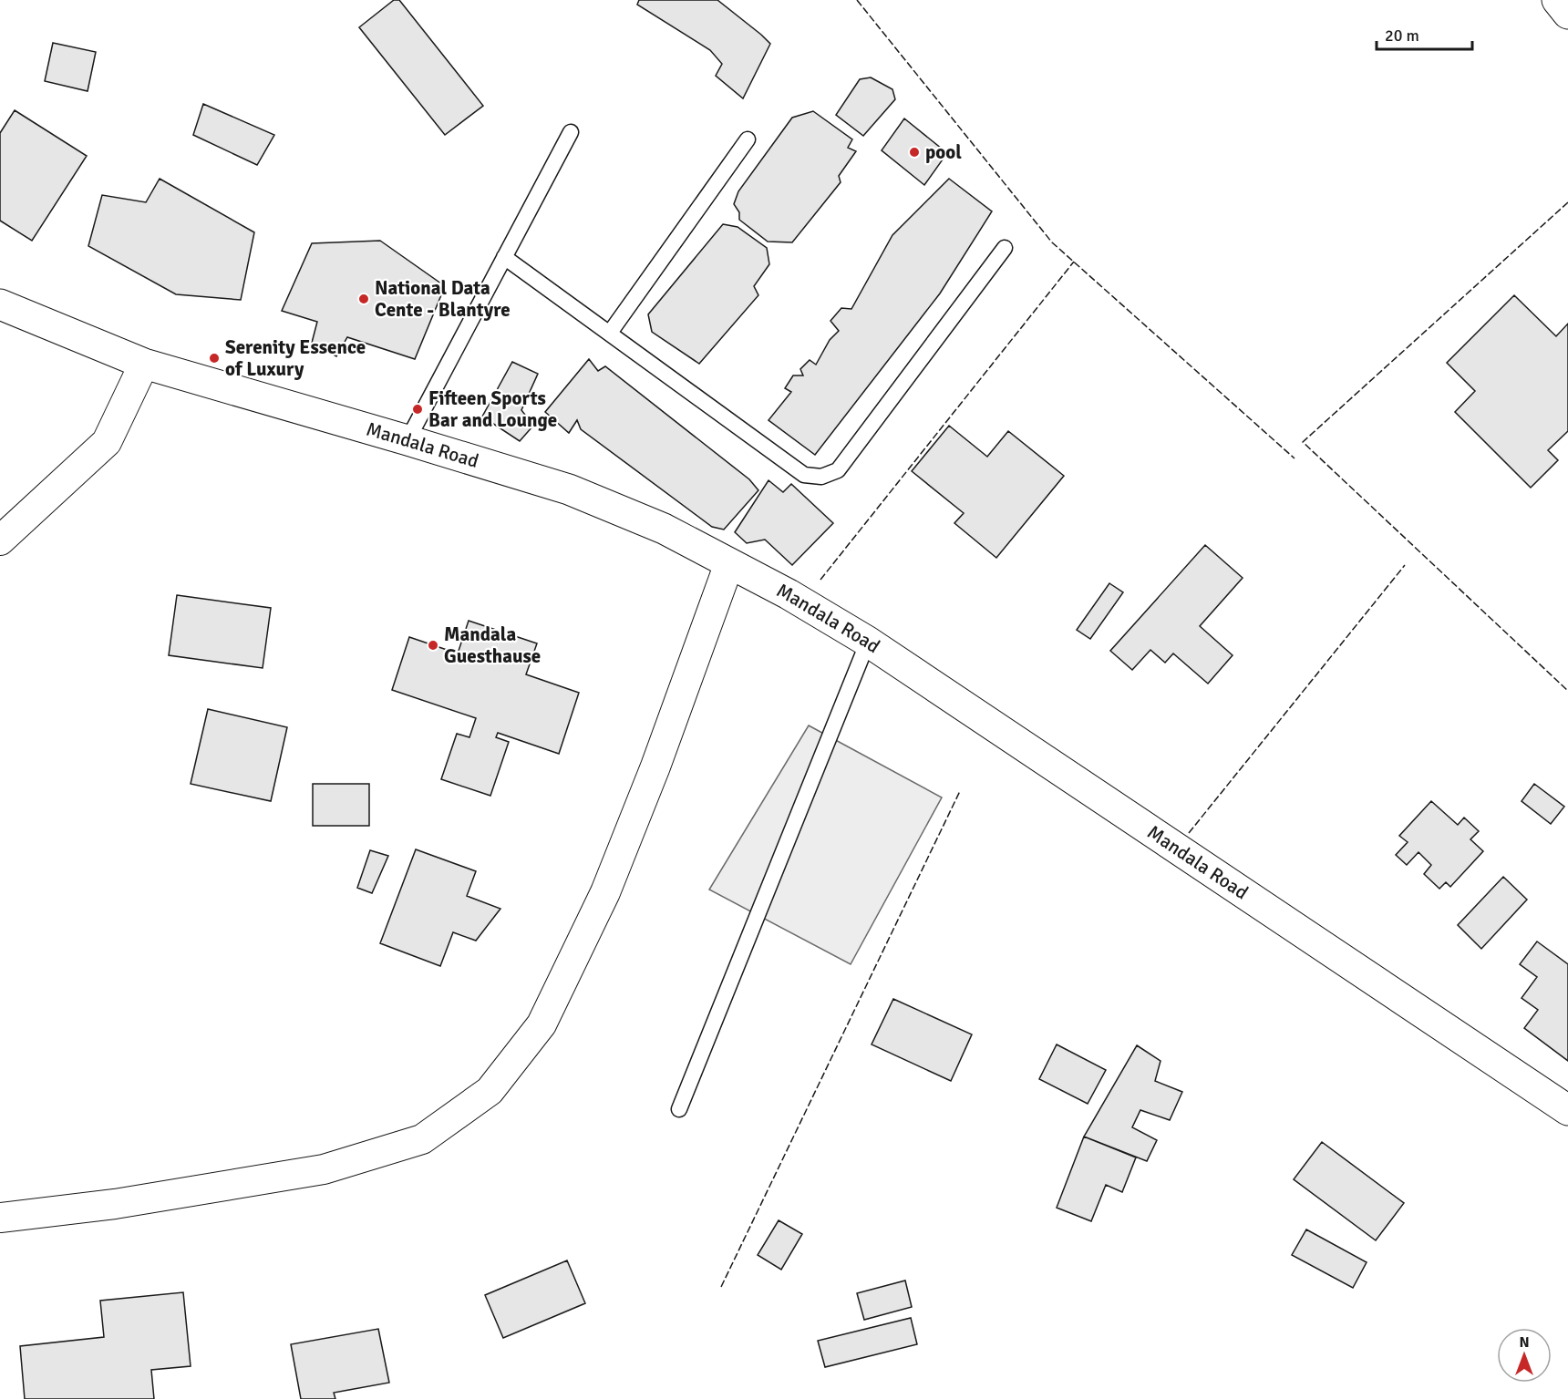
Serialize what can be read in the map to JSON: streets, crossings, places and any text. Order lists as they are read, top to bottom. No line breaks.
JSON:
{"streets":{"main road":["Mandala Road"]},"places":["pool","National Data Cente - Blantyre","Serenity Essence of Luxury","Fifteen Sports Bar and Lounge","Mandala Guesthause"],"scale_bar":"20 m","north":"top"}
